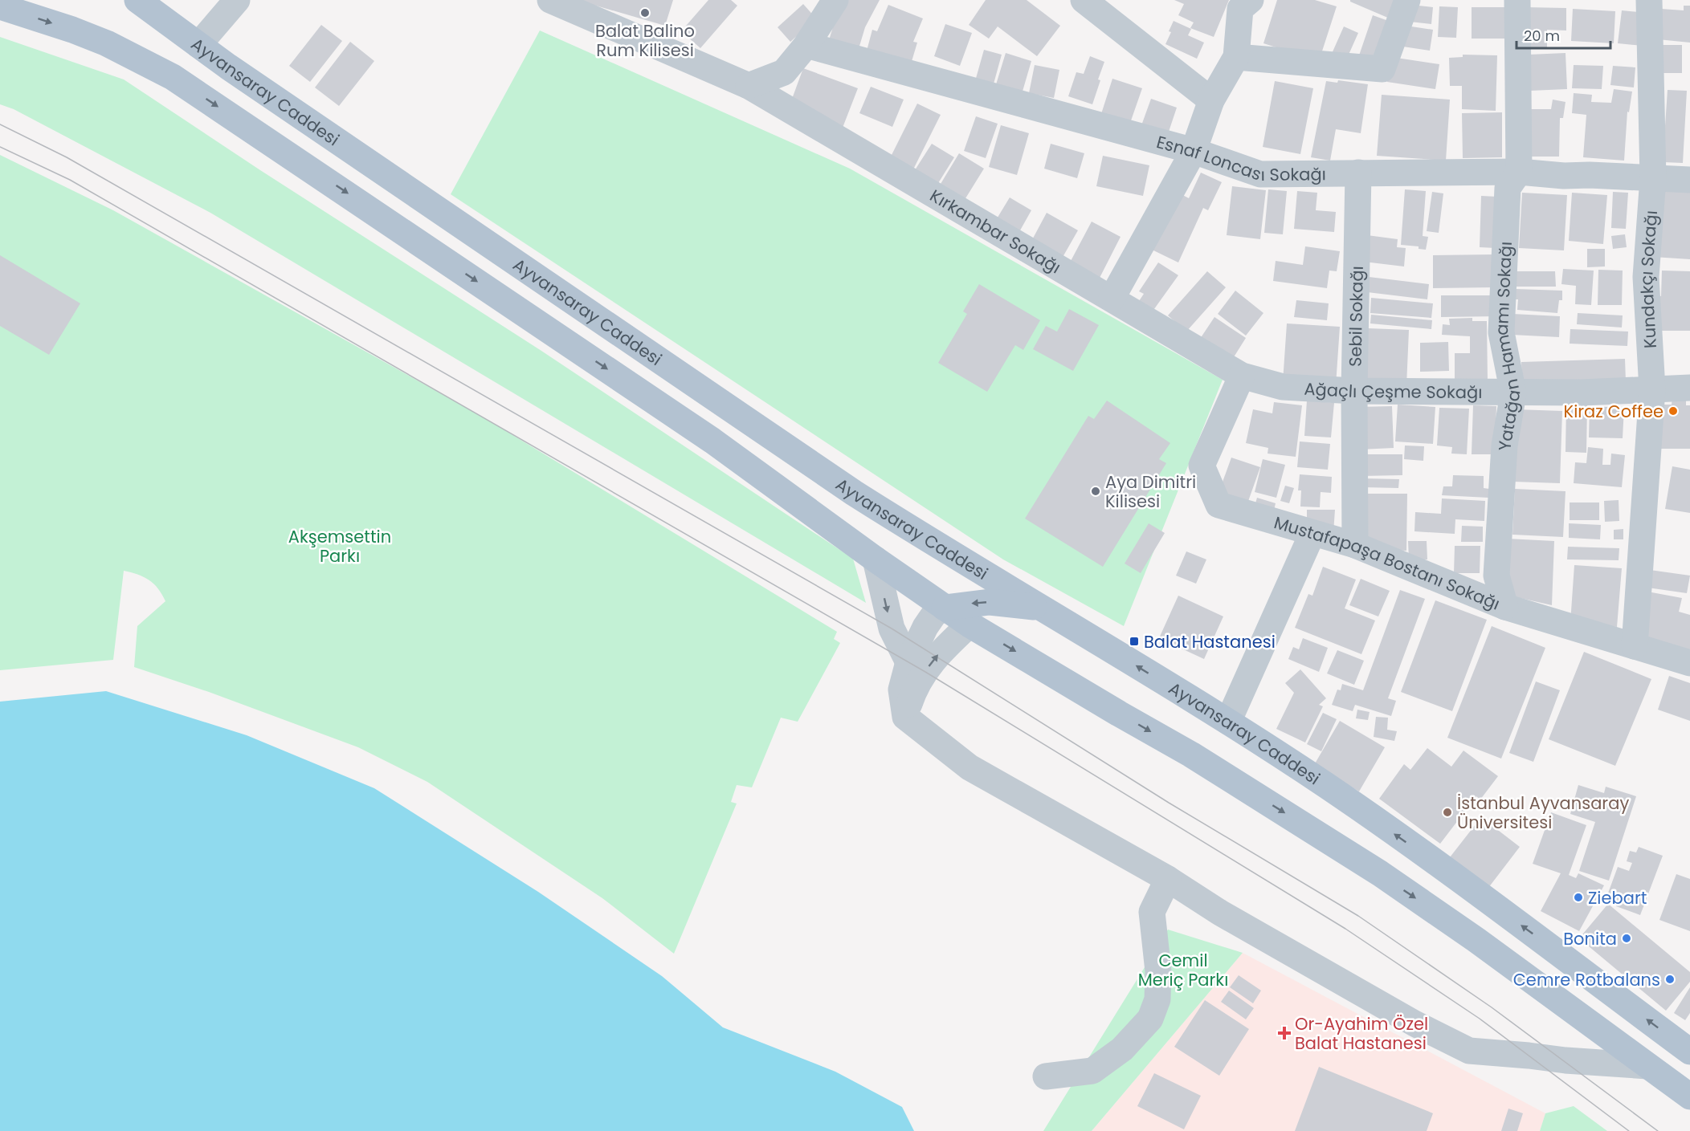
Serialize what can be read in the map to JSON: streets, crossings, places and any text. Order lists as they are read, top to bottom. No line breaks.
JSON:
{"streets":{"main road":["Ayvansaray Caddesi"],"street":["Esnaf Loncası Sokağı","Kırkambar Sokağı","Kundakçı Sokağı","Sebil Sokağı","Yatağan Hamamı Sokağı","Ağaçlı Çeşme Sokağı","Mustafapaşa Bostanı Sokağı"]},"crossings":[["Esnaf Loncası Sokağı","Kundakçı Sokağı"],["Esnaf Loncası Sokağı","Sebil Sokağı"],["Esnaf Loncası Sokağı","Yatağan Hamamı Sokağı"],["Kırkambar Sokağı","Ağaçlı Çeşme Sokağı"],["Kırkambar Sokağı","Mustafapaşa Bostanı Sokağı"],["Kundakçı Sokağı","Ağaçlı Çeşme Sokağı"],["Kundakçı Sokağı","Mustafapaşa Bostanı Sokağı"],["Sebil Sokağı","Ağaçlı Çeşme Sokağı"],["Sebil Sokağı","Mustafapaşa Bostanı Sokağı"],["Yatağan Hamamı Sokağı","Ağaçlı Çeşme Sokağı"],["Yatağan Hamamı Sokağı","Mustafapaşa Bostanı Sokağı"],["Ağaçlı Çeşme Sokağı","Mustafapaşa Bostanı Sokağı"]],"parks":["Akşemsettin Parkı","Cemil Meriç Parkı"],"places":{"other":["Balat Balino Rum Kilisesi","Kiraz Coffee","Aya Dimitri Kilisesi","İstanbul Ayvansaray Üniversitesi","Ziebart","Bonita","Cemre Rotbalans"],"transit":["Balat Hastanesi"],"health":["Or-Ayahim Özel Balat Hastanesi"]},"scale_bar":"20 m"}
